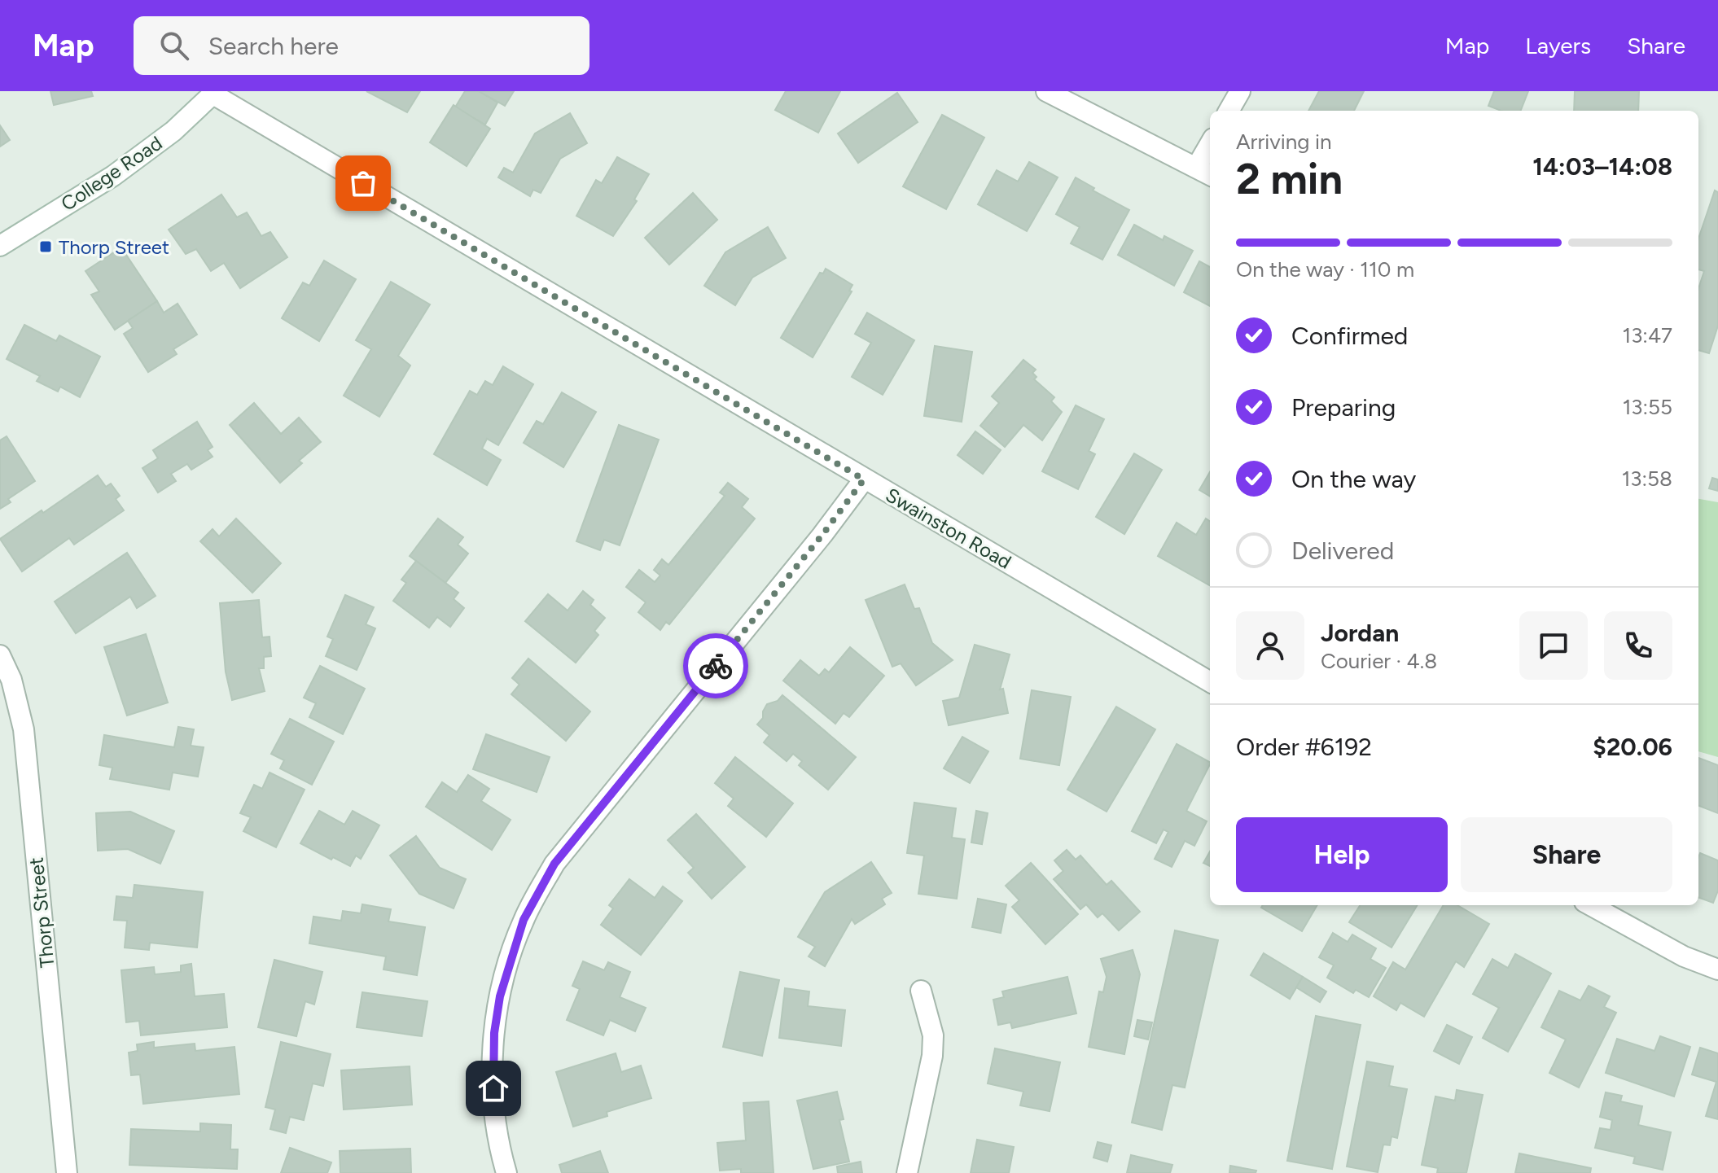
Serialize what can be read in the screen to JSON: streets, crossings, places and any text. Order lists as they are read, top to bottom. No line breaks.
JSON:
{"streets":{"street":["College Road","Swainston Road","Thorp Street"]},"crossings":[["College Road","Swainston Road"]],"places":{"transit":["Thorp Street"]},"page":{"header":"Map","search":"Search here","nav":["Map","Layers","Share"],"heading":["2 min","Arriving in","14:03–14:08"],"panel":["Jordan","Courier · 4.8","Order #6192","$20.06"],"bar":"On the way · 110 m","list":[["Confirmed","13:47"],["Preparing","13:55"],["On the way","13:58"],"Delivered"],"buttons":["Help","Share"]}}
